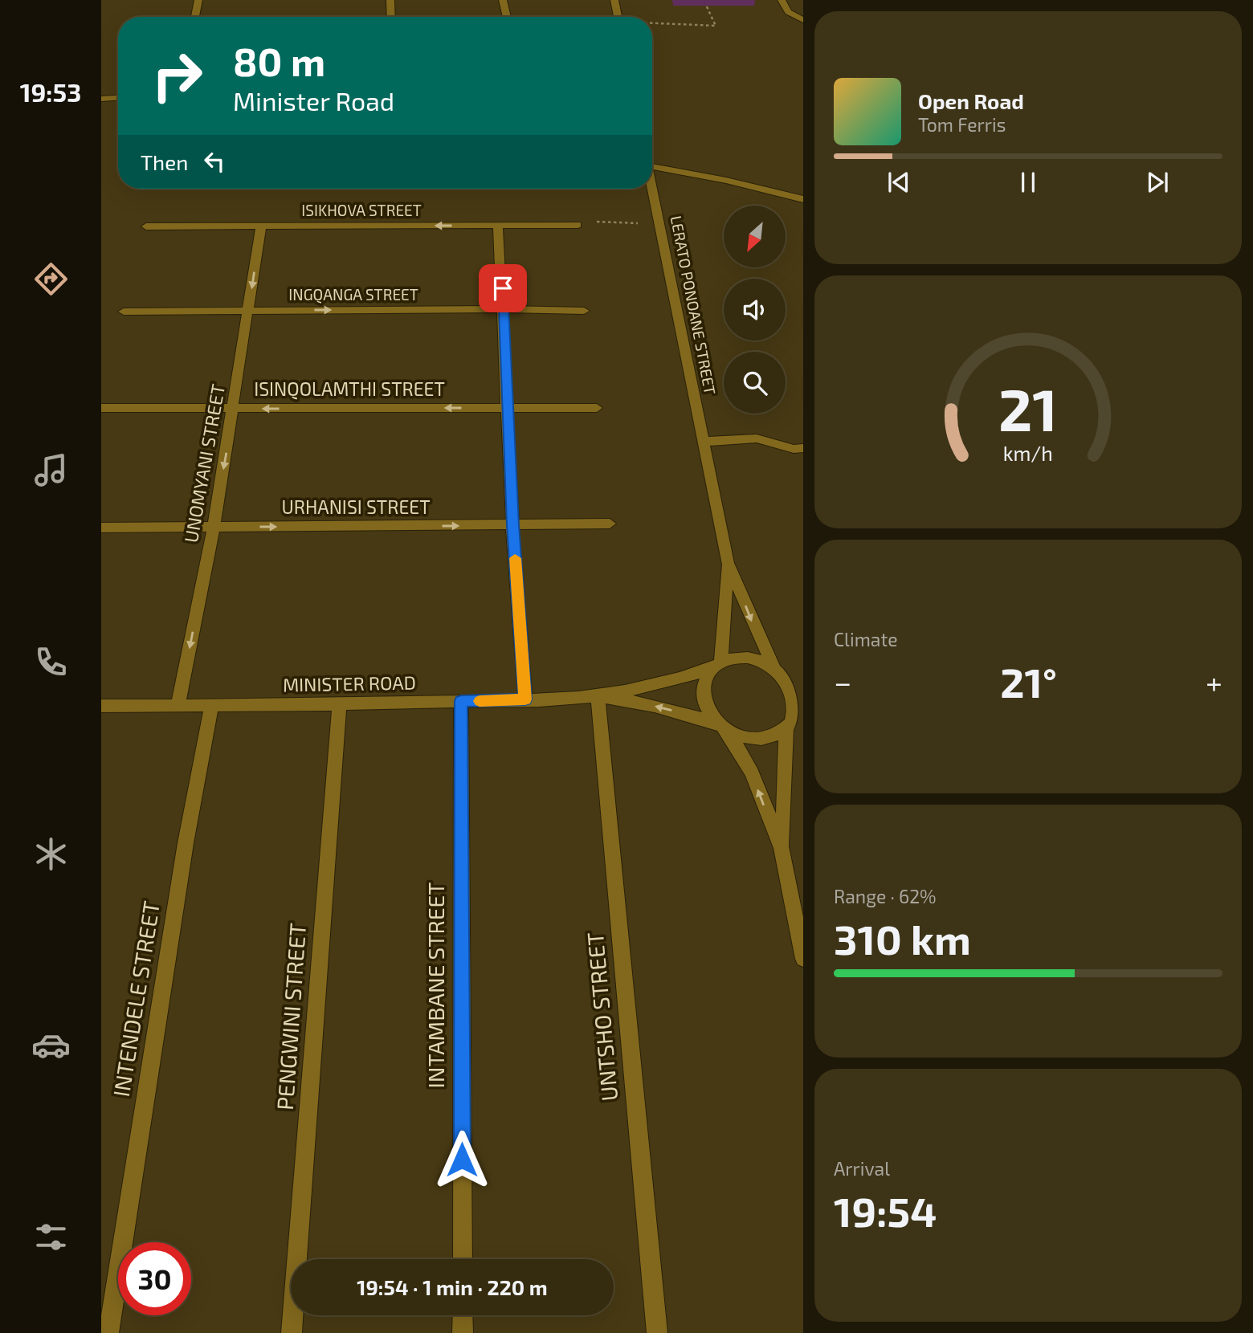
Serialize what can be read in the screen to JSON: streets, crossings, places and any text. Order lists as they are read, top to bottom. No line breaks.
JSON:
{"streets":{"street":["ISIKHOVA STREET","INGQANGA STREET","LERATO PONOANE STREET","ISINQOLAMTHI STREET","UNOMYANI STREET","URHANISI STREET","MINISTER ROAD","INTAMBANE STREET","INTENDELE STREET","PENGWINI STREET","UNTSHO STREET"]},"crossings":[["ISIKHOVA STREET","UNOMYANI STREET"],["INGQANGA STREET","UNOMYANI STREET"],["LERATO PONOANE STREET","MINISTER ROAD"],["ISINQOLAMTHI STREET","UNOMYANI STREET"],["UNOMYANI STREET","URHANISI STREET"],["UNOMYANI STREET","MINISTER ROAD"],["MINISTER ROAD","INTAMBANE STREET"],["MINISTER ROAD","INTENDELE STREET"],["MINISTER ROAD","PENGWINI STREET"],["MINISTER ROAD","UNTSHO STREET"]],"one_way":["ISIKHOVA STREET","INGQANGA STREET","ISINQOLAMTHI STREET","UNOMYANI STREET","URHANISI STREET"],"north":"bottom left","page":{"tabs":"19:53","turn":["80 m","Minister Road"],"song":["Open Road","Tom Ferris"],"then":"Then","tile":["Climate",["Range · 62%","310 km"],["Arrival","19:54"]],"heat":["−","21°","+"],"limit":"30","trip":"19:54 · 1 min · 220 m","gauge":["21","km/h"]}}
